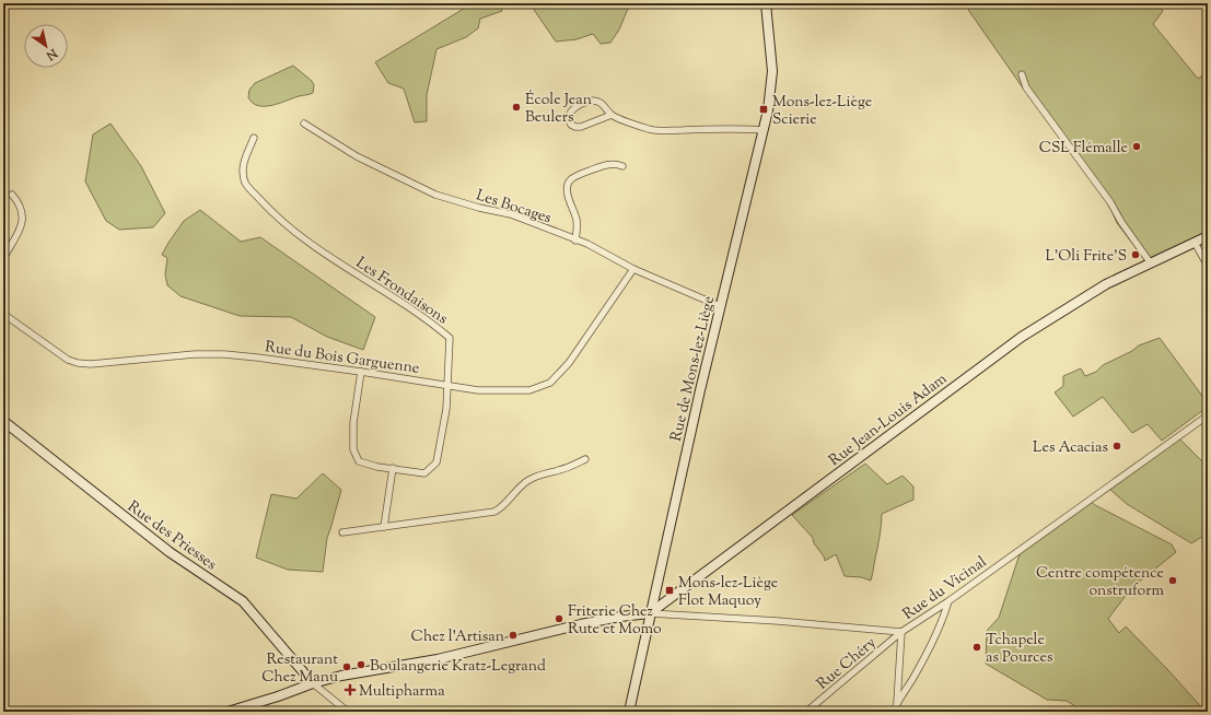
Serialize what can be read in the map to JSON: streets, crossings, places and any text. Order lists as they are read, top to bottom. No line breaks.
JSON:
{"streets":{"street":["Les Bocages","Les Frondaisons","Rue du Bois Garguenne","Rue de Mons-lez-Liège","Rue Jean-Louis Adam","Rue des Priesses","Rue du Vicinal","Rue Chéry"]},"crossings":[["Les Bocages","Rue du Bois Garguenne"],["Les Bocages","Rue de Mons-lez-Liège"],["Les Frondaisons","Rue du Bois Garguenne"],["Rue de Mons-lez-Liège","Rue Jean-Louis Adam"],["Rue de Mons-lez-Liège","Rue du Vicinal"],["Rue Jean-Louis Adam","Rue du Vicinal"],["Rue du Vicinal","Rue Chéry"]],"places":{"other":["École Jean Beulers","CSL Flémalle","L’Oli Frite’S","Les Acacias","Centre compétence onstruform","Friterie Chez Rute et Momo","Chez l'Artisan","Tchapele as Pources","Boulangerie Kratz-Legrand","Restaurant Chez Manu"],"transit":["Mons-lez-Liège Scierie","Mons-lez-Liège Flot Maquoy"],"health":["Multipharma"]},"north":"bottom right"}
